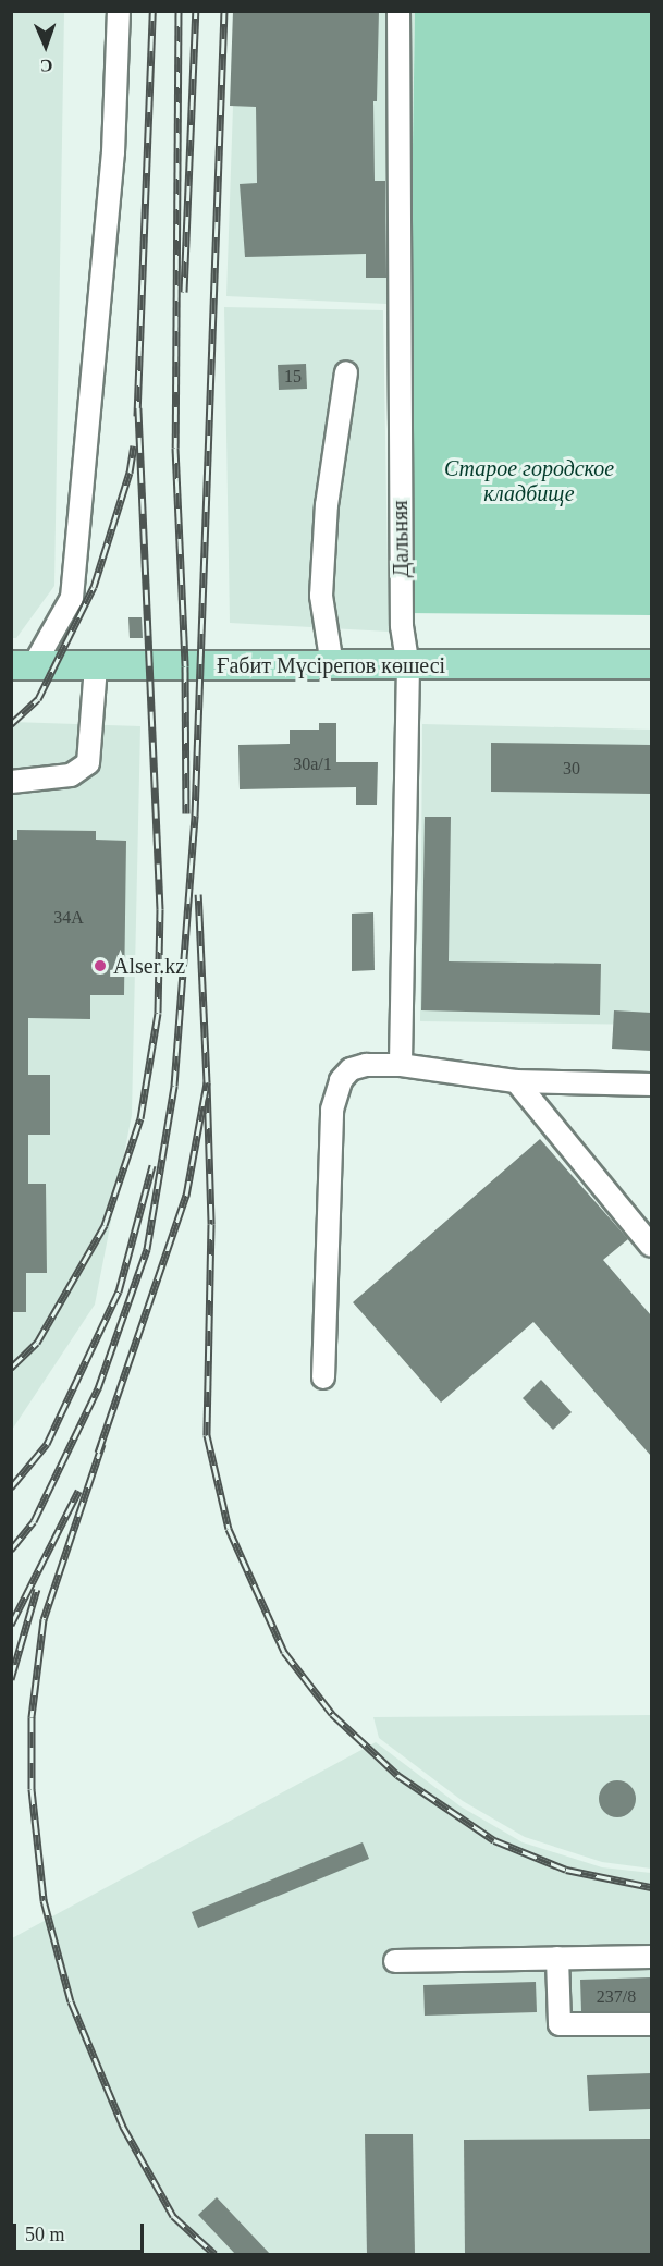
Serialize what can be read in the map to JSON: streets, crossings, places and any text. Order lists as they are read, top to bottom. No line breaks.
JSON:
{"streets":{"main road":["Ғабит Мүсірепов көшесі"],"lane":["Дальняя"]},"crossings":[["Дальняя","Ғабит Мүсірепов көшесі"]],"parks":["Старое городское кладбище"],"places":["Alser.kz"],"house_numbers":["15","30а/1","30","34А","237/8"],"scale_bar":"50 m","north":"bottom"}
